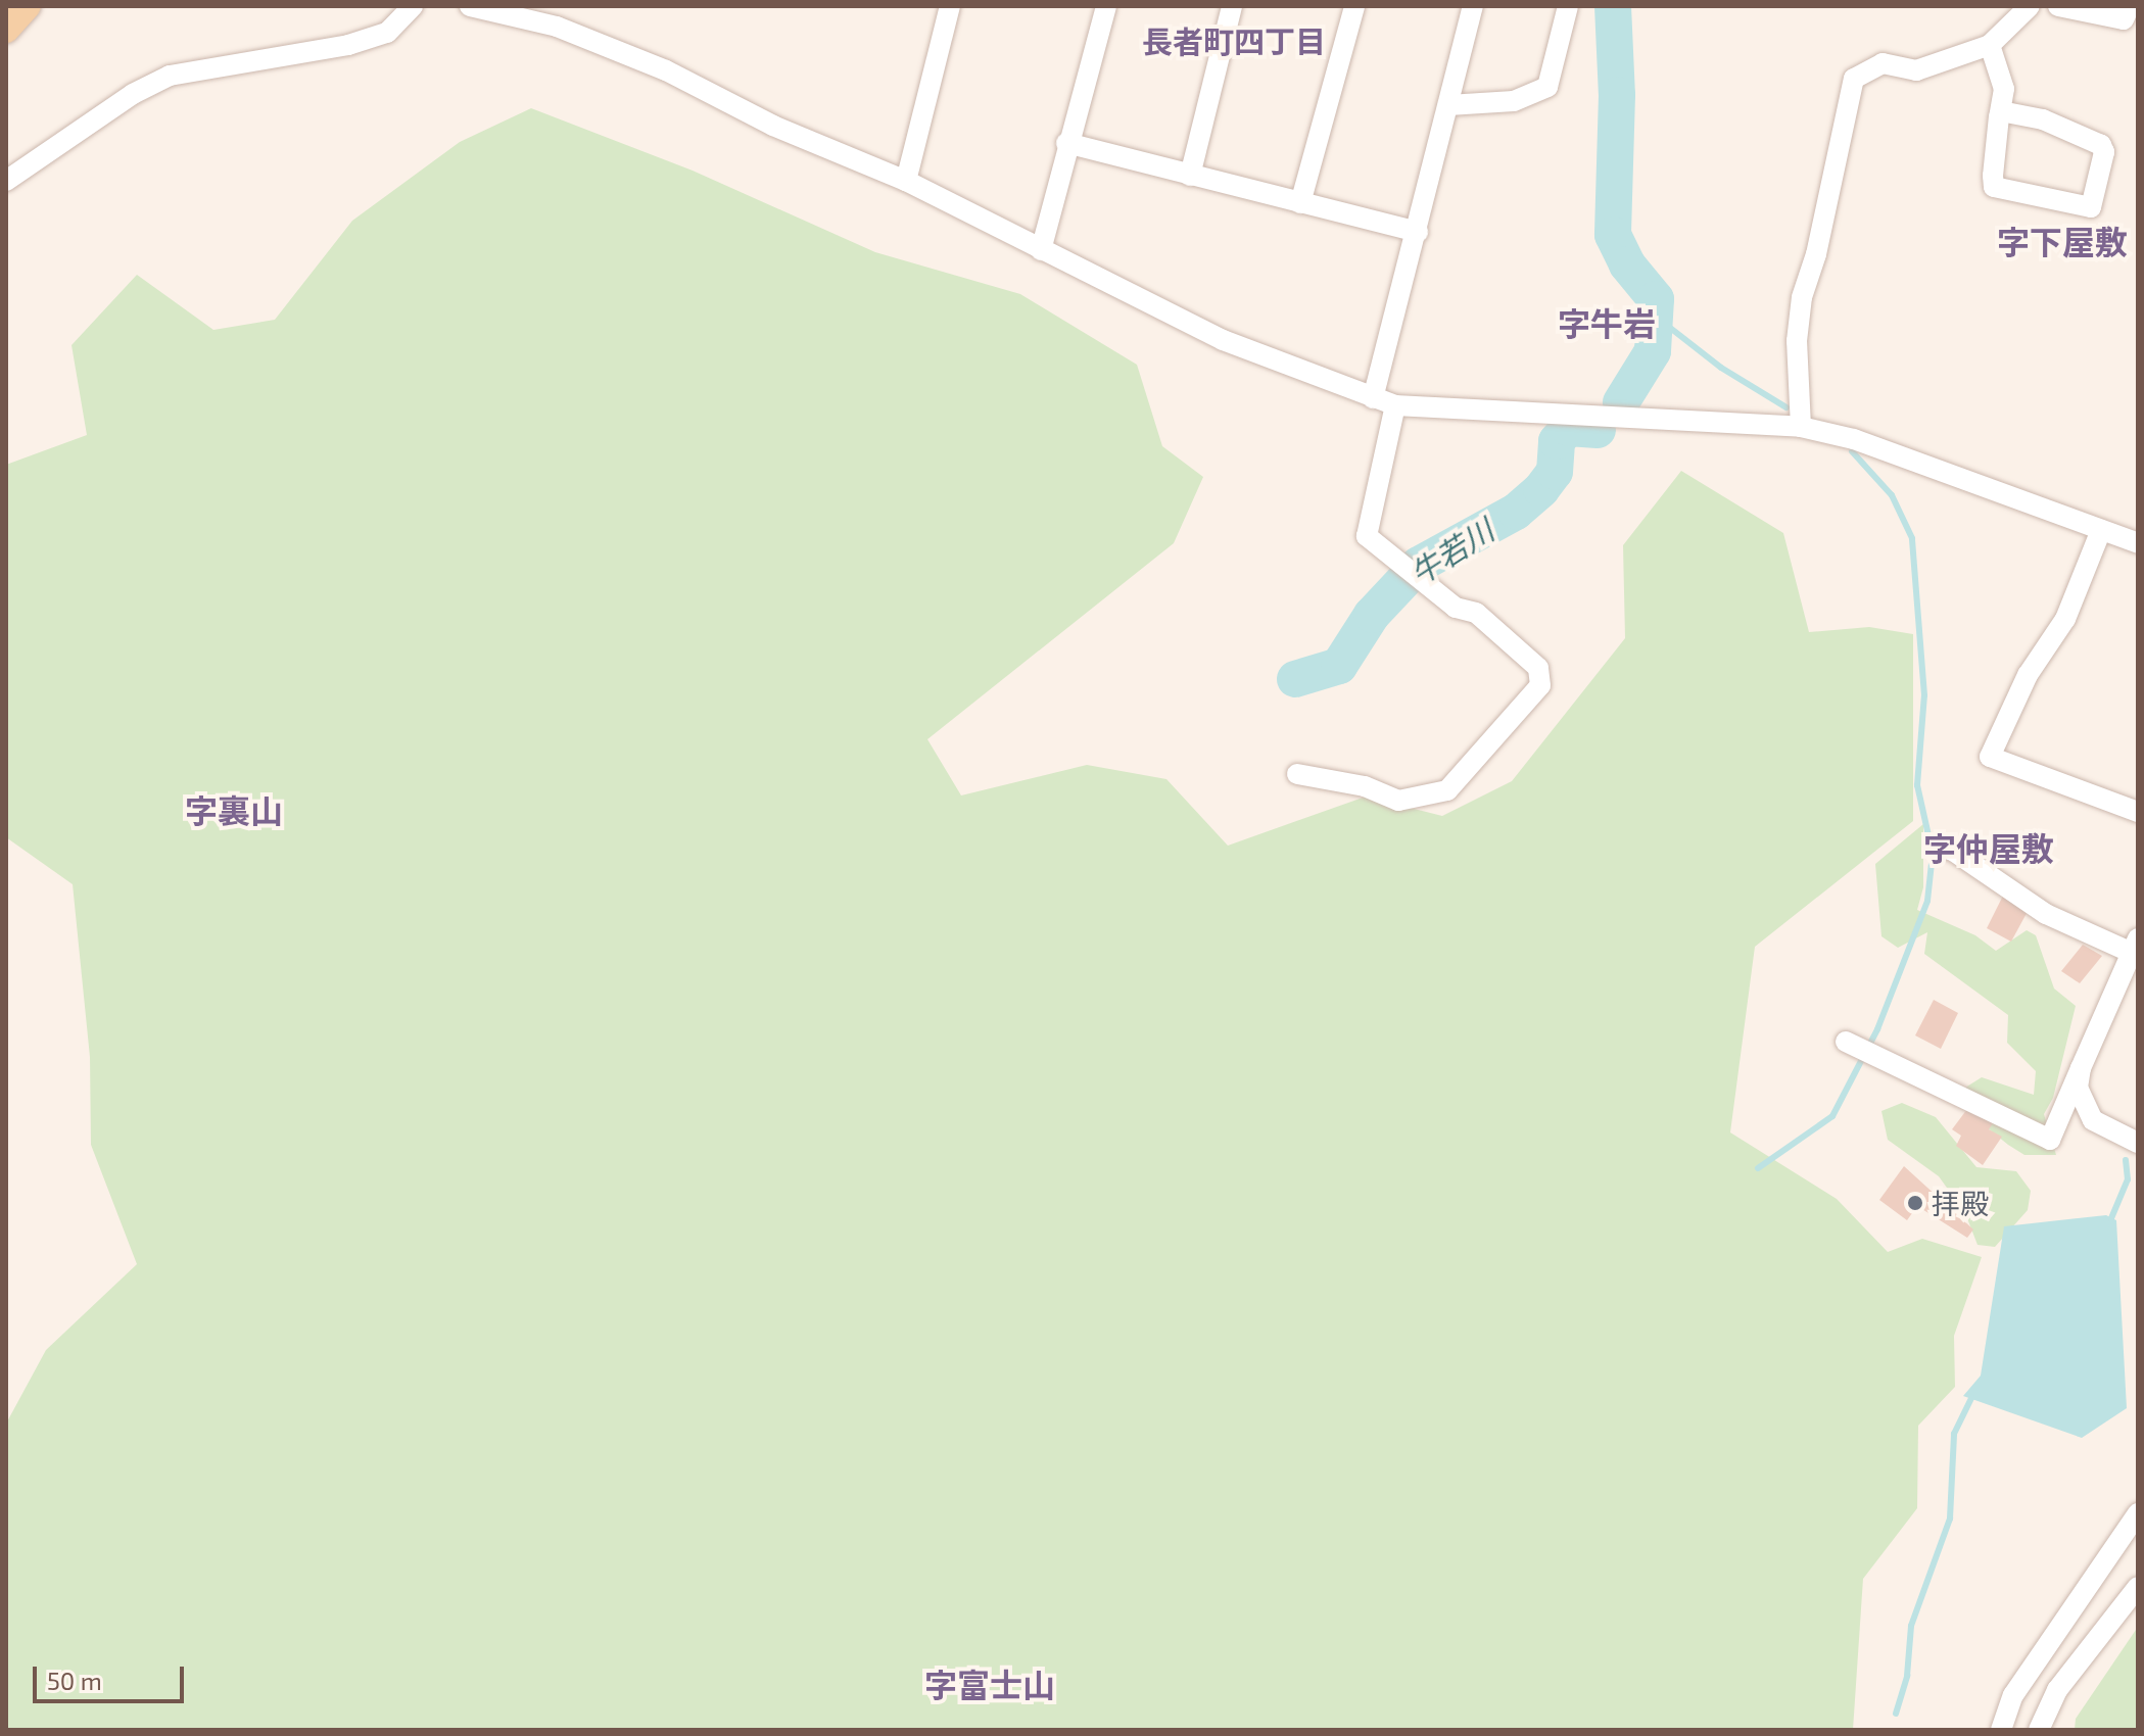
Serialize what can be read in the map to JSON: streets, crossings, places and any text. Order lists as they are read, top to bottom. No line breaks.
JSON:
{"districts":["長者町四丁目","字下屋敷","字牛岩","字裏山","字仲屋敷","字富士山"],"water":["牛若川"],"places":["拝殿"],"scale_bar":"50 m"}
